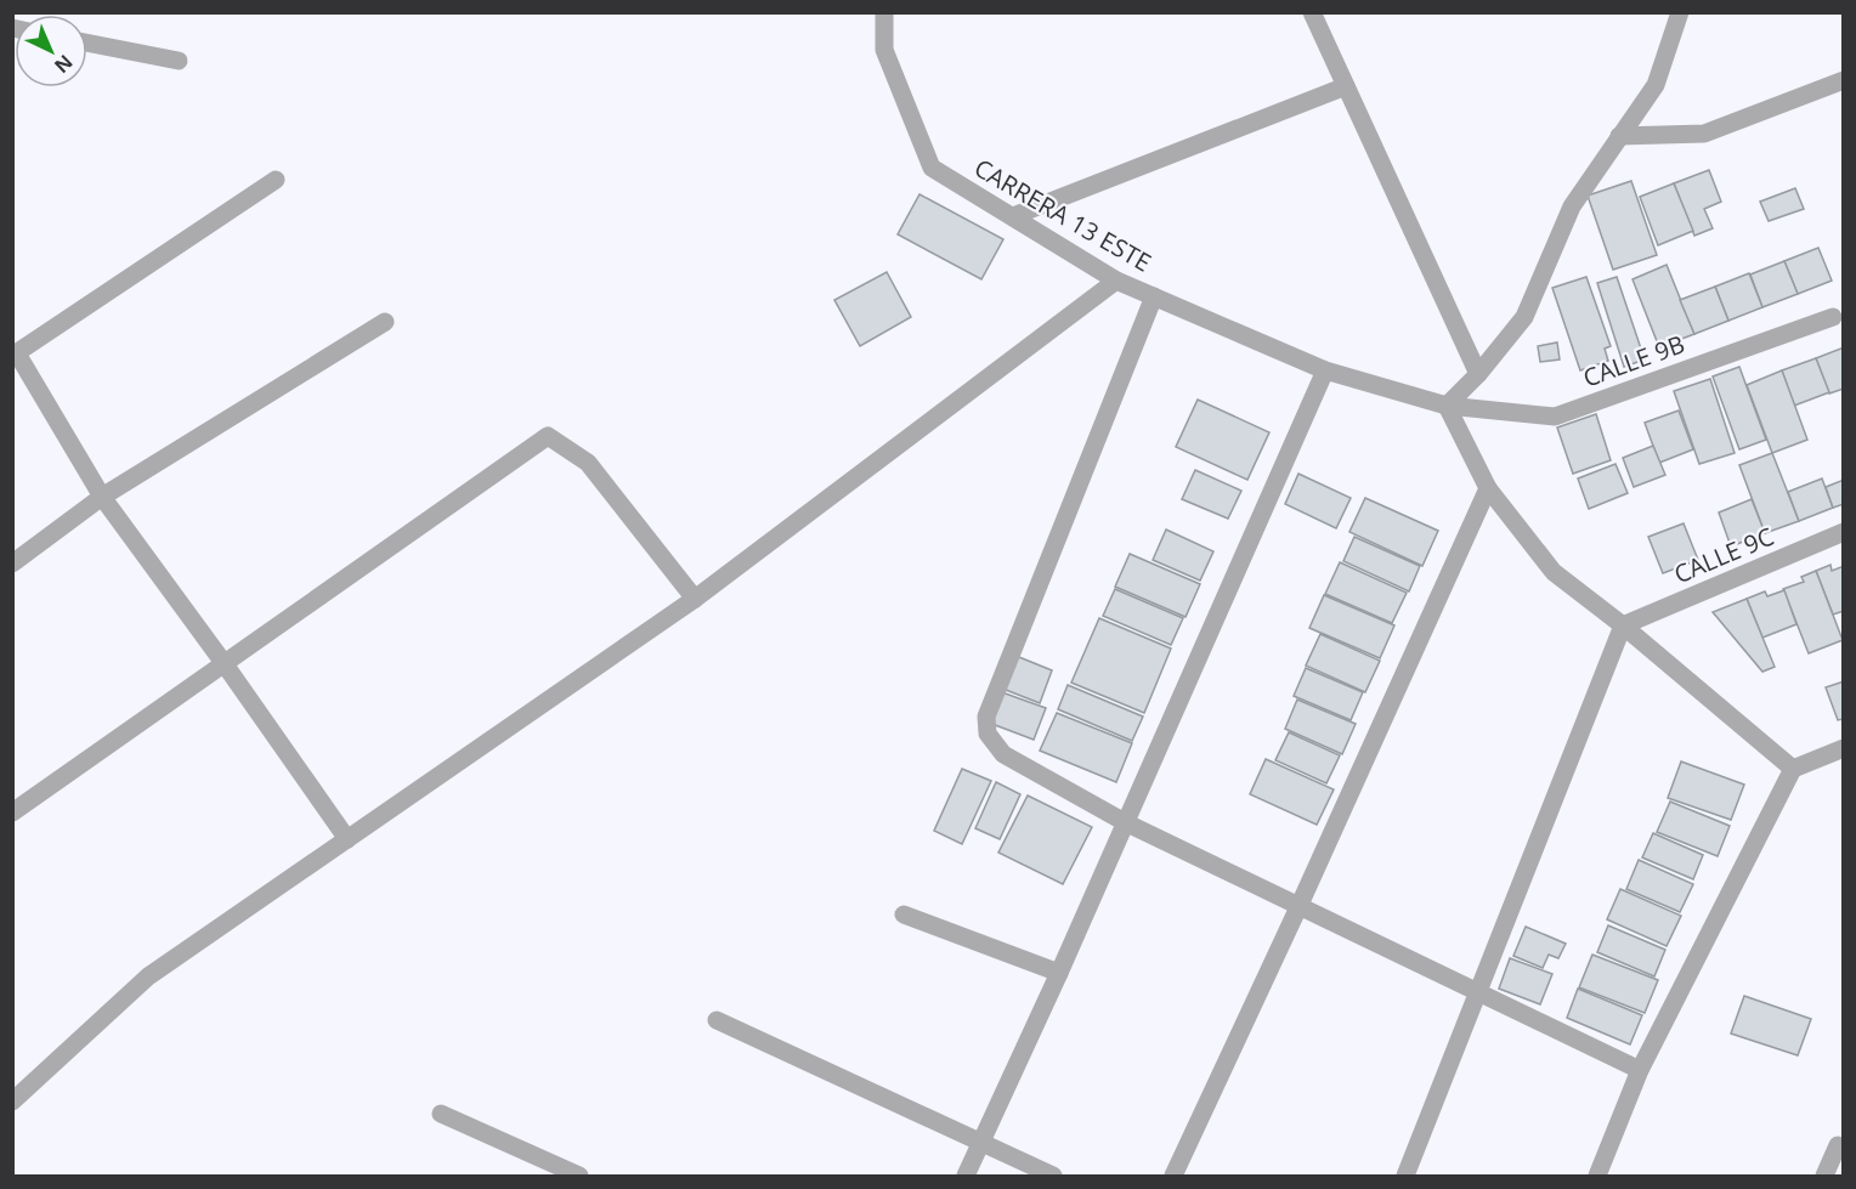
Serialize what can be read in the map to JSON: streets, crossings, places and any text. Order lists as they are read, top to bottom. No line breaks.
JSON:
{"streets":{"street":["CARRERA 13 ESTE","CALLE 9B","CALLE 9C"]},"crossings":[["CARRERA 13 ESTE","CALLE 9B"]],"north":"bottom right"}
